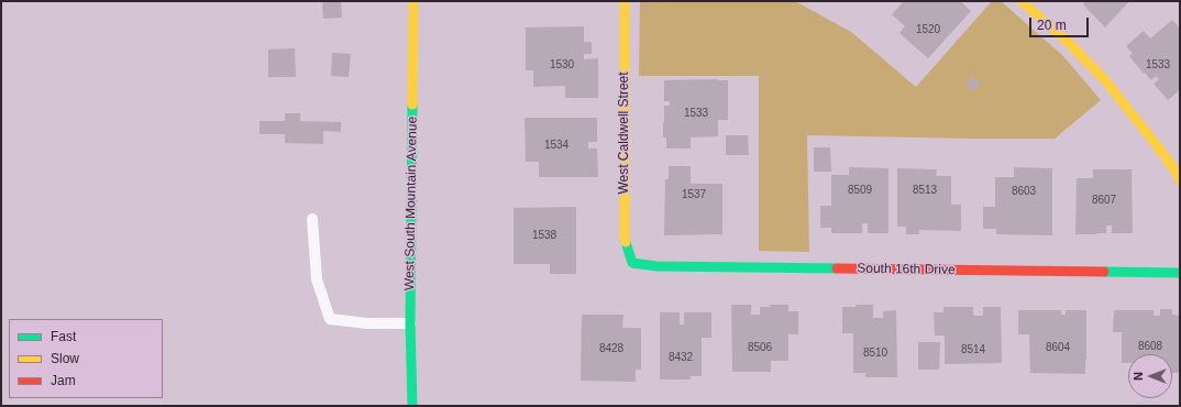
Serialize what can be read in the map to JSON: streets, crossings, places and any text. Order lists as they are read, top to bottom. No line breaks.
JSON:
{"streets":{"street":["West Caldwell Street","West South Mountain Avenue","South 16th Drive"]},"crossings":[["West Caldwell Street","South 16th Drive"]],"house_numbers":["1520","1530","1533","1533","1534","8509","8513","8603","1537","8607","1538","8608","8506","8604","8428","8514","8510","8432"],"legend":["Fast","Slow","Jam"],"scale_bar":"20 m","north":"left"}
